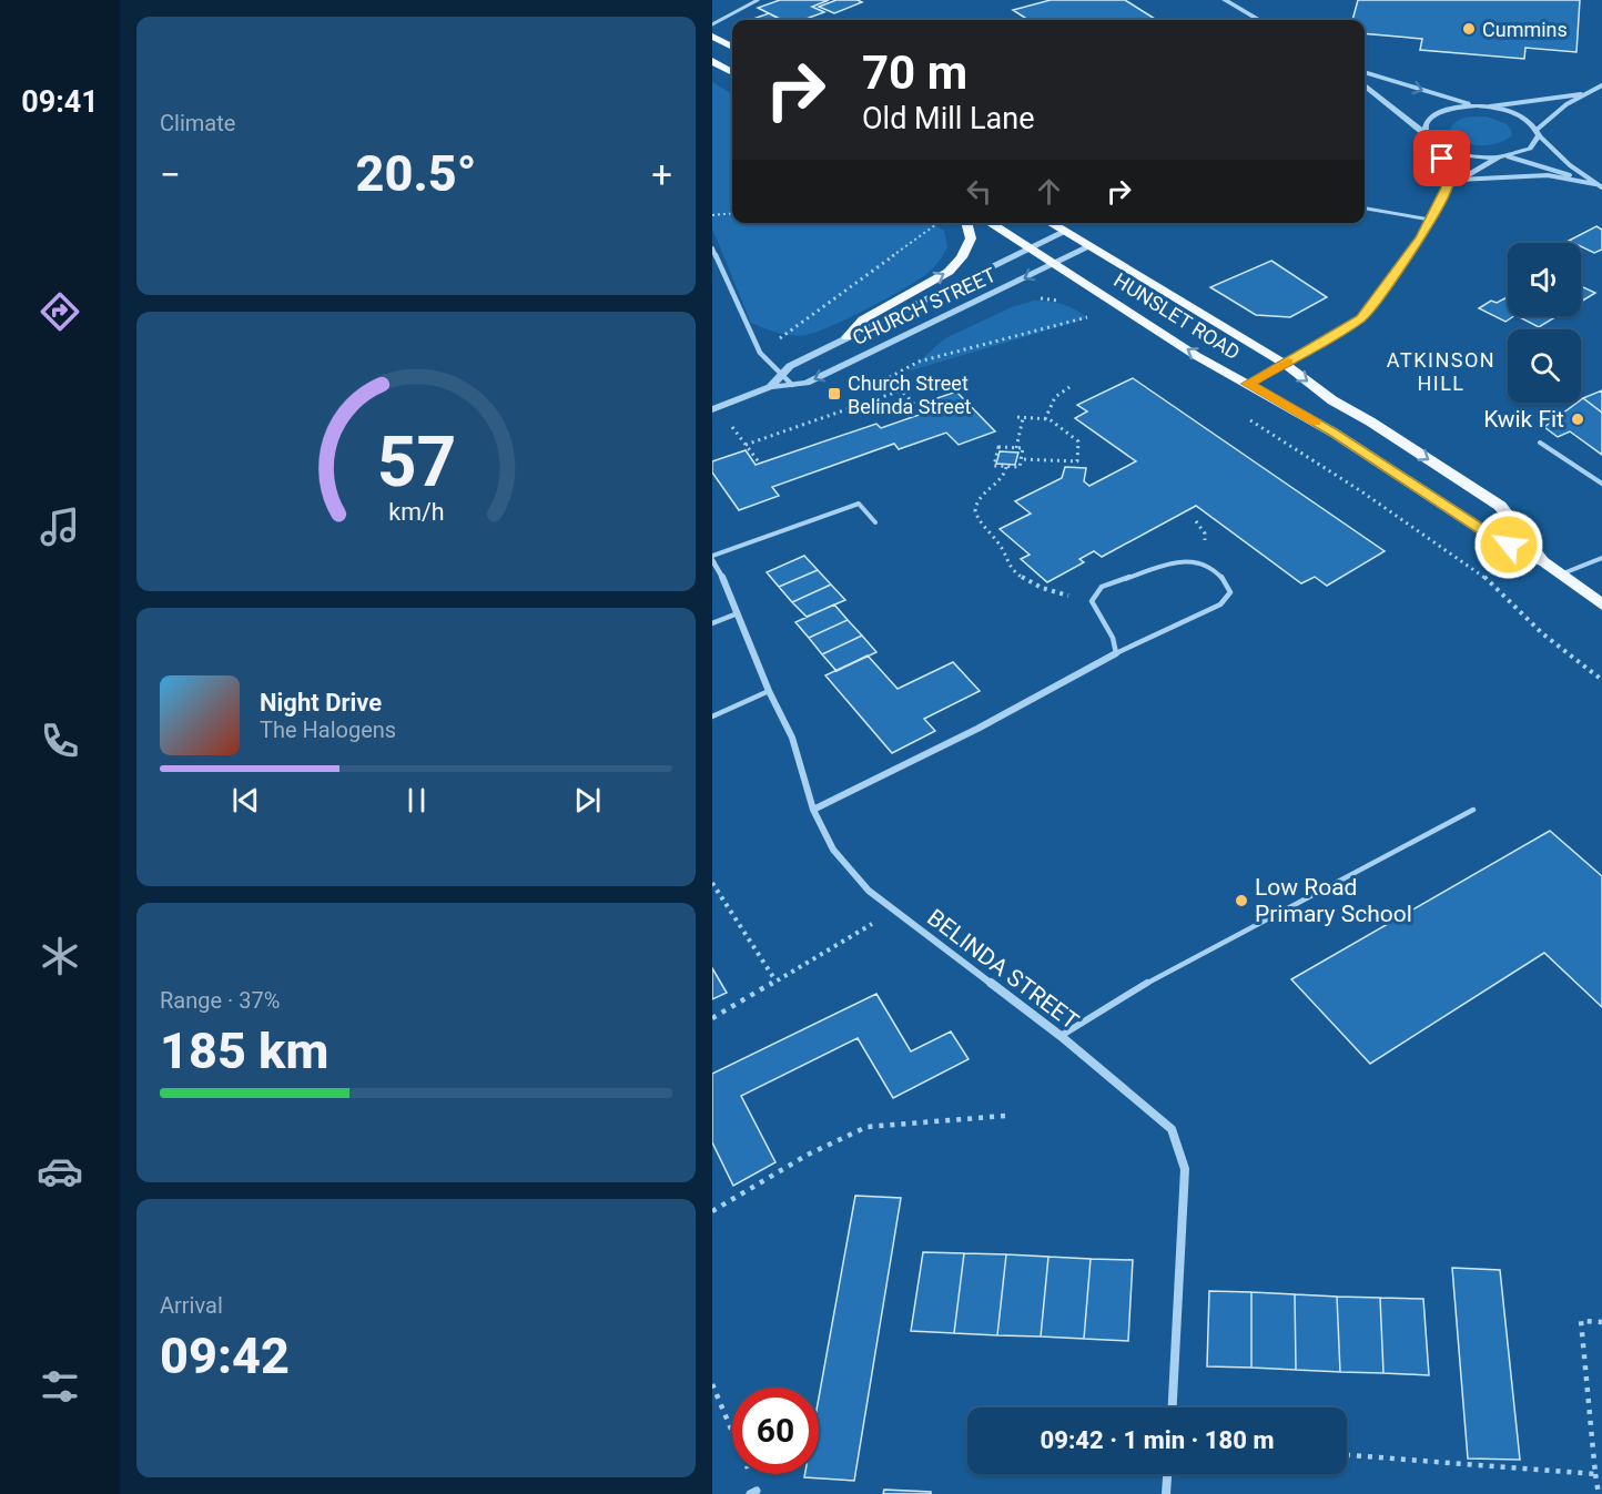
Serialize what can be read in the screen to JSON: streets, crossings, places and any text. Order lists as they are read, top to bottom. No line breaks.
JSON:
{"streets":{"main road":["HUNSLET ROAD"],"street":["CHURCH STREET","BELINDA STREET"]},"crossings":[["CHURCH STREET","HUNSLET ROAD"]],"districts":["ATKINSON HILL"],"places":{"other":["Cummins","Kwik Fit","Low Road Primary School"],"transit":["Church Street Belinda Street"]},"page":{"tabs":"09:41","tile":["Climate",["Range · 37%","185 km"],["Arrival","09:42"]],"turn":["70 m","Old Mill Lane"],"heat":["−","20.5°","+"],"song":["Night Drive","The Halogens"],"limit":"60","trip":"09:42 · 1 min · 180 m","gauge":["57","km/h"]}}
